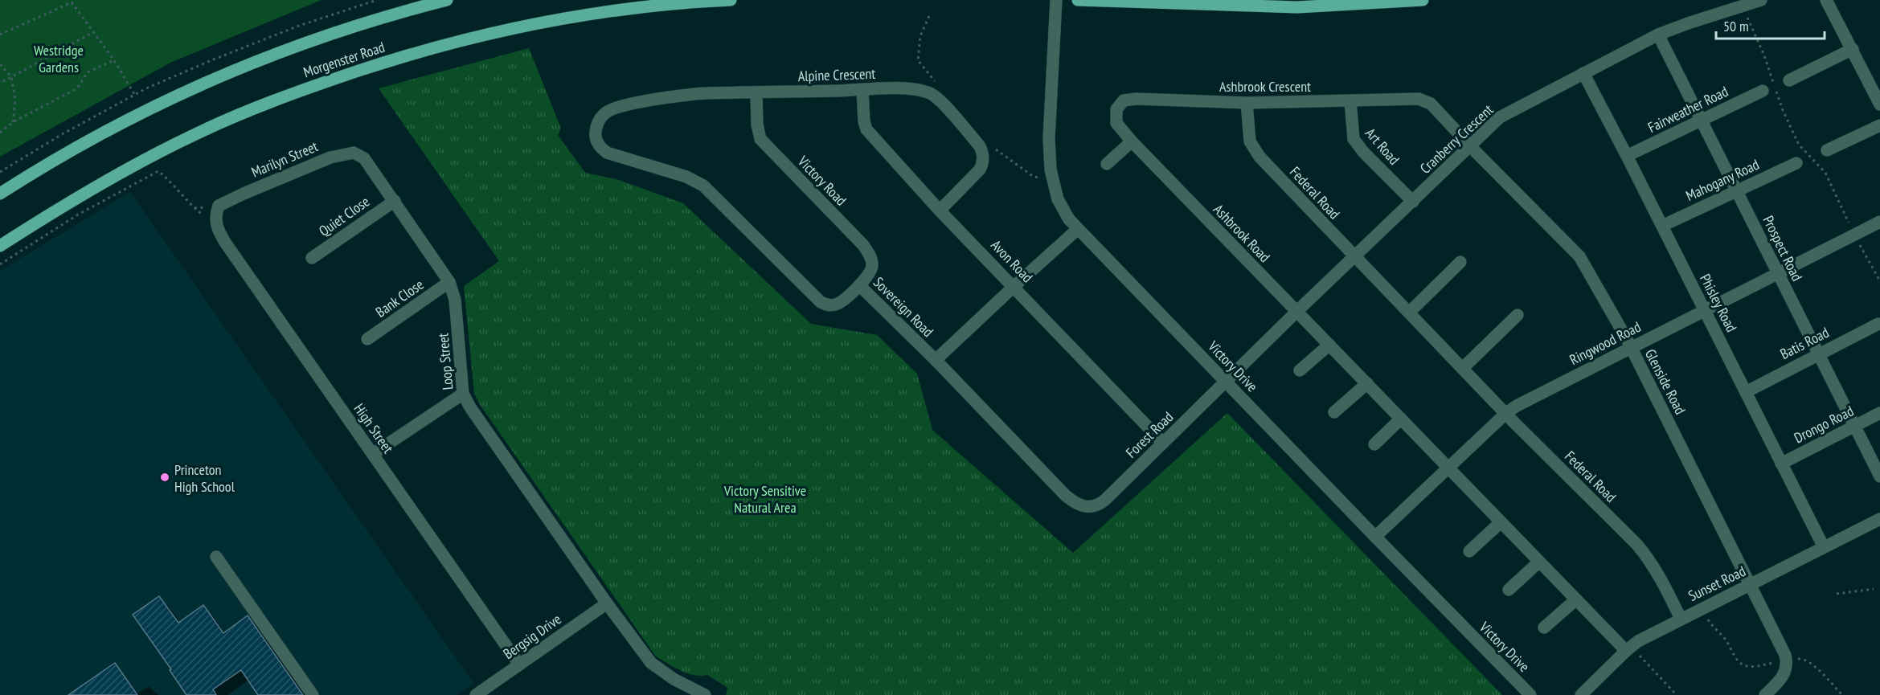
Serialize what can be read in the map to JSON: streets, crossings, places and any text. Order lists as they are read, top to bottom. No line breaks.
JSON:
{"streets":{"main road":["Morgenster Road"],"street":["Alpine Crescent","Ashbrook Crescent","Fairweather Road","Cranberry Crescent","Art Road","Marilyn Street","Mahogany Road","Victory Road","Federal Road","Quiet Close","Ashbrook Road","Prospect Road","Avon Road","Bank Close","Phisley Road","Sovereign Road","Ringwood Road","Batis Road","Loop Street","Victory Drive","Glenside Road","Drongo Road","High Street","Forest Road","Sunset Road","Bergsig Drive"]},"crossings":[["Alpine Crescent","Victory Road"],["Alpine Crescent","Avon Road"],["Alpine Crescent","Sovereign Road"],["Ashbrook Crescent","Cranberry Crescent"],["Ashbrook Crescent","Art Road"],["Ashbrook Crescent","Federal Road"],["Ashbrook Crescent","Ashbrook Road"],["Ashbrook Crescent","Glenside Road"],["Fairweather Road","Prospect Road"],["Fairweather Road","Phisley Road"],["Cranberry Crescent","Art Road"],["Cranberry Crescent","Federal Road"],["Cranberry Crescent","Ashbrook Road"],["Cranberry Crescent","Prospect Road"],["Cranberry Crescent","Phisley Road"],["Cranberry Crescent","Victory Drive"],["Cranberry Crescent","Glenside Road"],["Cranberry Crescent","Forest Road"],["Marilyn Street","Loop Street"],["Marilyn Street","High Street"],["Mahogany Road","Prospect Road"],["Mahogany Road","Phisley Road"],["Victory Road","Sovereign Road"],["Federal Road","Ringwood Road"],["Federal Road","Sunset Road"],["Quiet Close","Loop Street"],["Ashbrook Road","Ringwood Road"],["Ashbrook Road","Sunset Road"],["Prospect Road","Ringwood Road"],["Prospect Road","Batis Road"],["Prospect Road","Drongo Road"],["Avon Road","Forest Road"],["Bank Close","Loop Street"],["Phisley Road","Ringwood Road"],["Phisley Road","Batis Road"],["Phisley Road","Drongo Road"],["Phisley Road","Sunset Road"],["Sovereign Road","Forest Road"],["Ringwood Road","Victory Drive"],["Ringwood Road","Glenside Road"],["Loop Street","Bergsig Drive"],["Victory Drive","Forest Road"],["Glenside Road","Sunset Road"],["High Street","Bergsig Drive"]],"parks":["Westridge Gardens","Victory Sensitive Natural Area"],"places":["Princeton High School"],"scale_bar":"50 m"}
